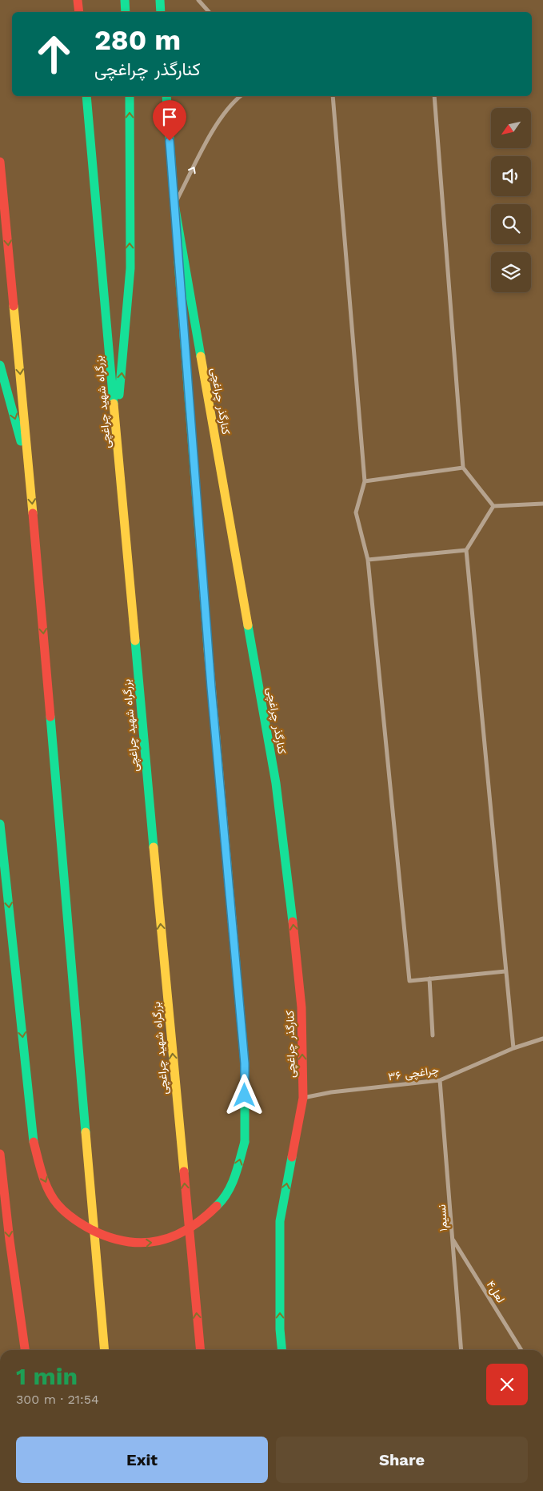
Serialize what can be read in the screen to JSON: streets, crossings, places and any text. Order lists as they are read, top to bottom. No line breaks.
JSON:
{"streets":{"main road":["کنارگذر چراغچی","بزرگراه شهید چراغچی"],"street":["چراغچی ۳۶","نسیم۱","لعل۴"]},"crossings":[["کنارگذر چراغچی","چراغچی ۳۶"],["چراغچی ۳۶","نسیم۱"],["نسیم۱","لعل۴"]],"one_way":["کنارگذر چراغچی","بزرگراه شهید چراغچی"],"north":"bottom left","page":{"turn":["280 m","کنارگذر چراغچی"],"heading":["1 min","300 m · 21:54"],"buttons":["Exit","Share"]}}
